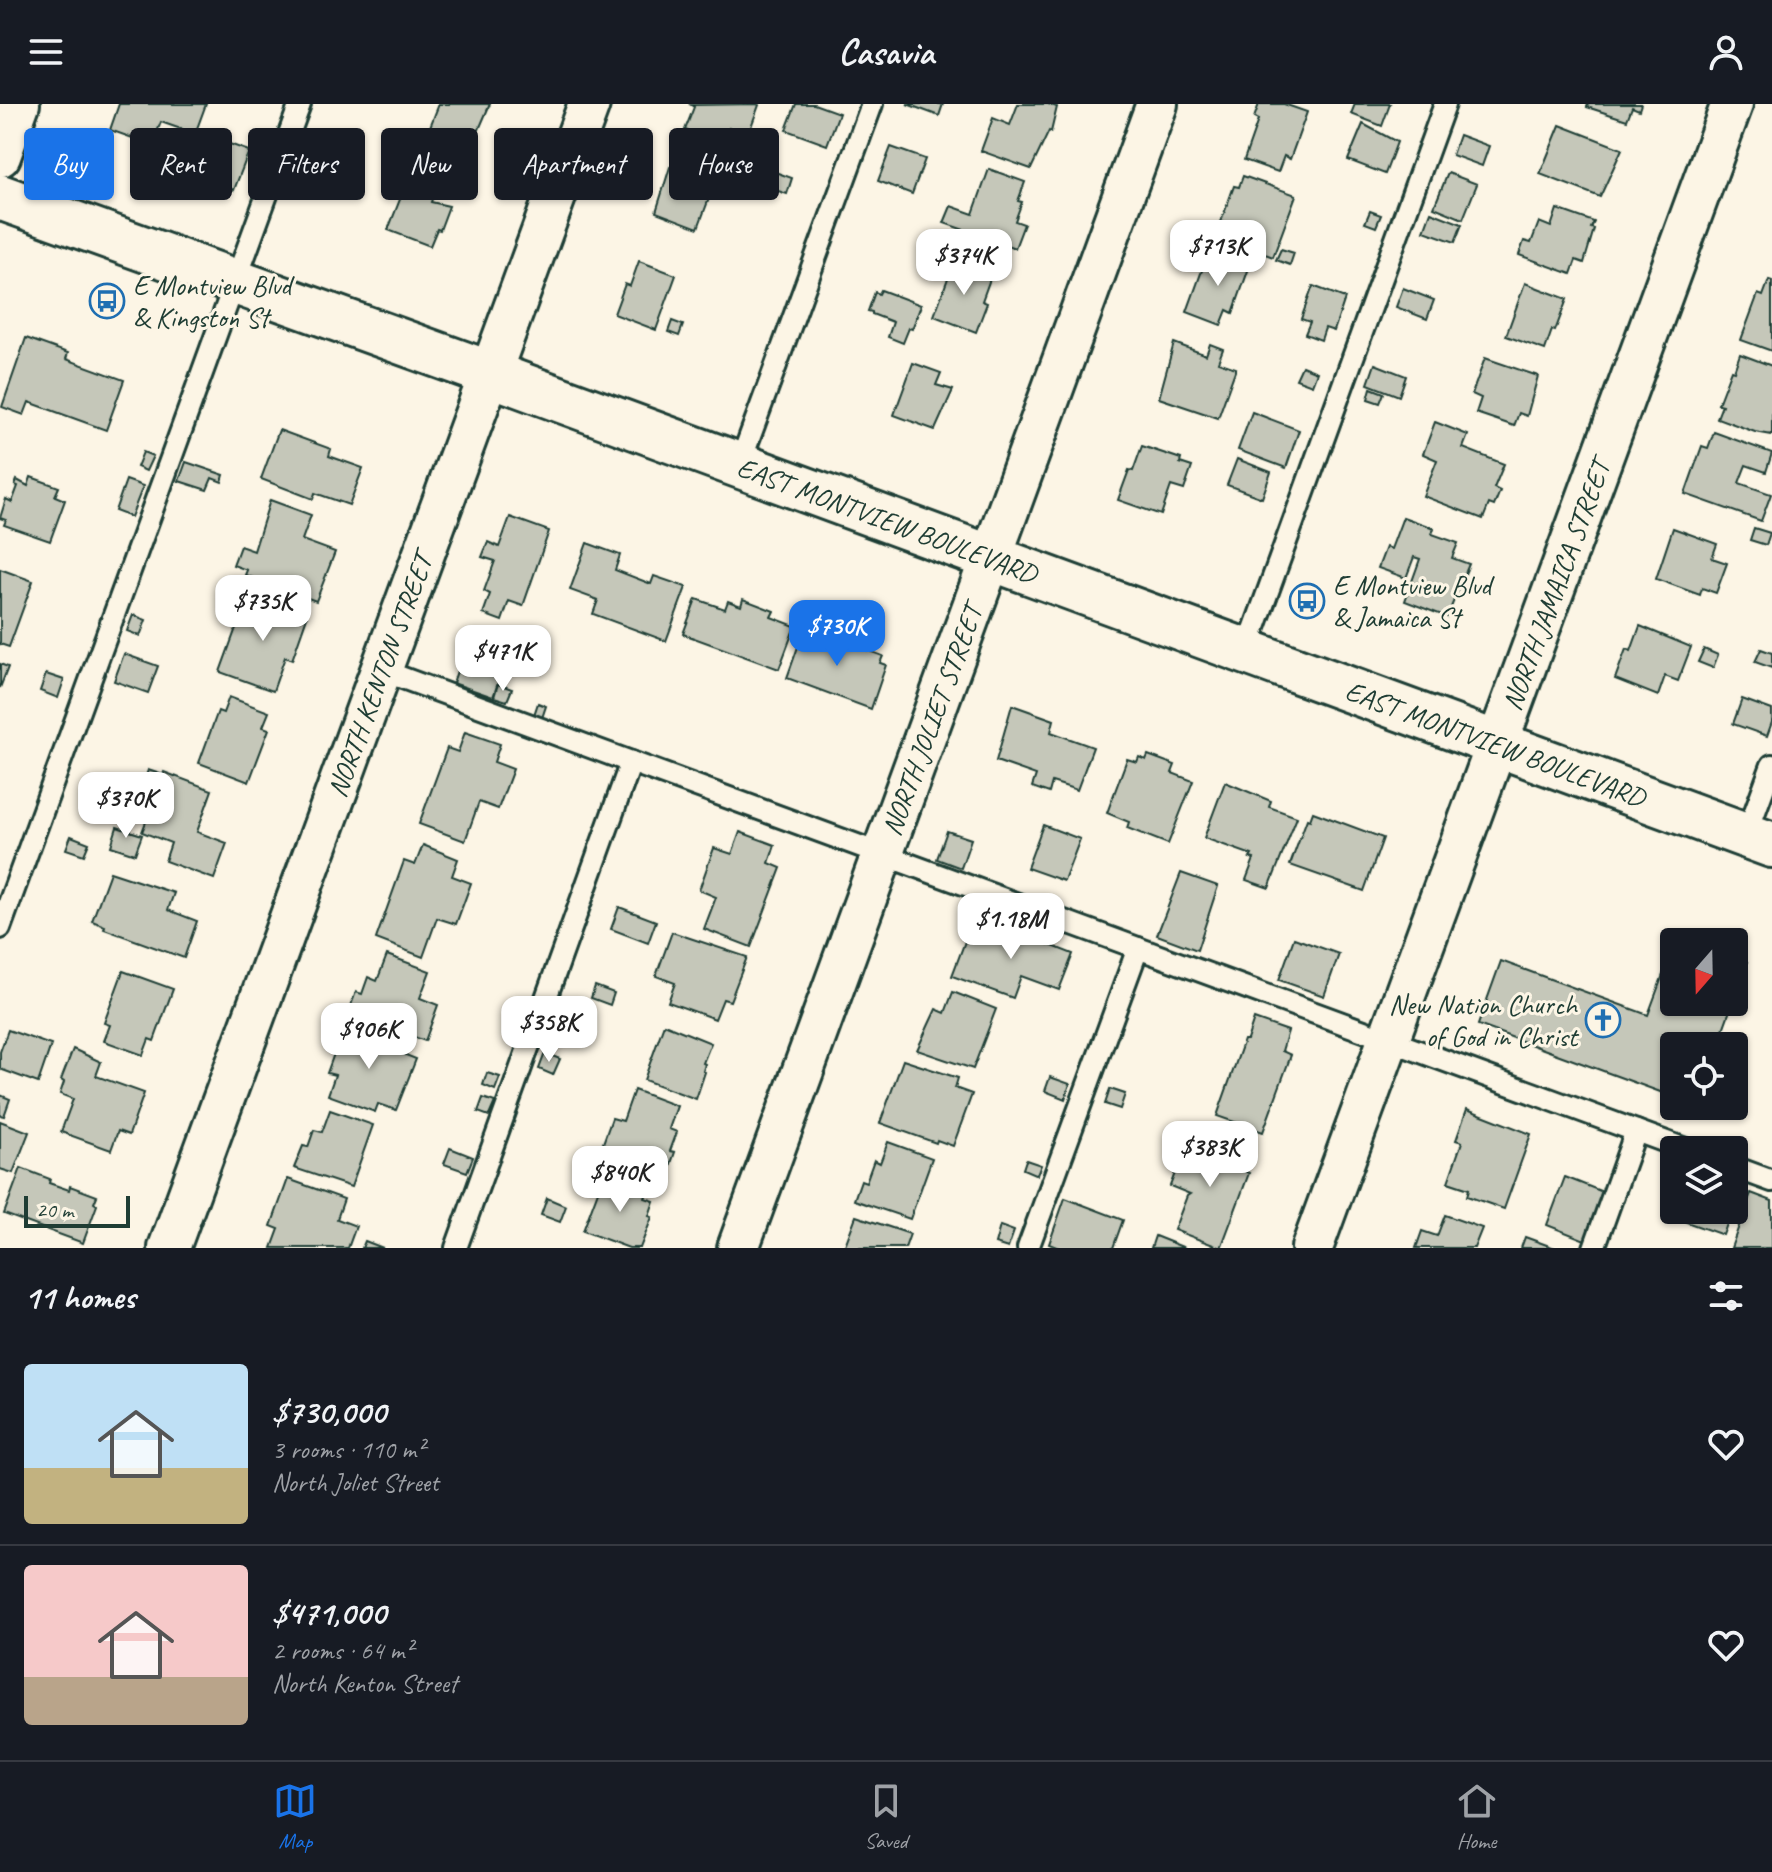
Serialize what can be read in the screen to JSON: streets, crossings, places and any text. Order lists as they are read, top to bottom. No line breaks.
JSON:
{"streets":{"main road":["EAST MONTVIEW BOULEVARD"],"street":["NORTH JAMAICA STREET","NORTH KENTON STREET","NORTH JOLIET STREET"]},"crossings":[["EAST MONTVIEW BOULEVARD","NORTH JAMAICA STREET"],["EAST MONTVIEW BOULEVARD","NORTH KENTON STREET"],["EAST MONTVIEW BOULEVARD","NORTH JOLIET STREET"]],"places":{"bus stop":["E Montview Blvd & Kingston St","E Montview Blvd & Jamaica St"],"church":["New Nation Church of God in Christ"]},"scale_bar":"20 m","north":"bottom","page":{"header":"Casavia","chip":["Buy","Rent","Filters","New","Apartment","House"],"price":["$713K","$374K","$735K","$730K","$471K","$370K","$1.18M","$358K","$906K","$383K","$840K"],"scale":"20 m","heading":"11 homes","list":[{"name":"$730,000","note":"3 rooms · 110 m² · North Joliet Street"},{"name":"$471,000","note":"2 rooms · 64 m² · North Kenton Street"}],"tabs":["Map","Saved","Home"]}}
